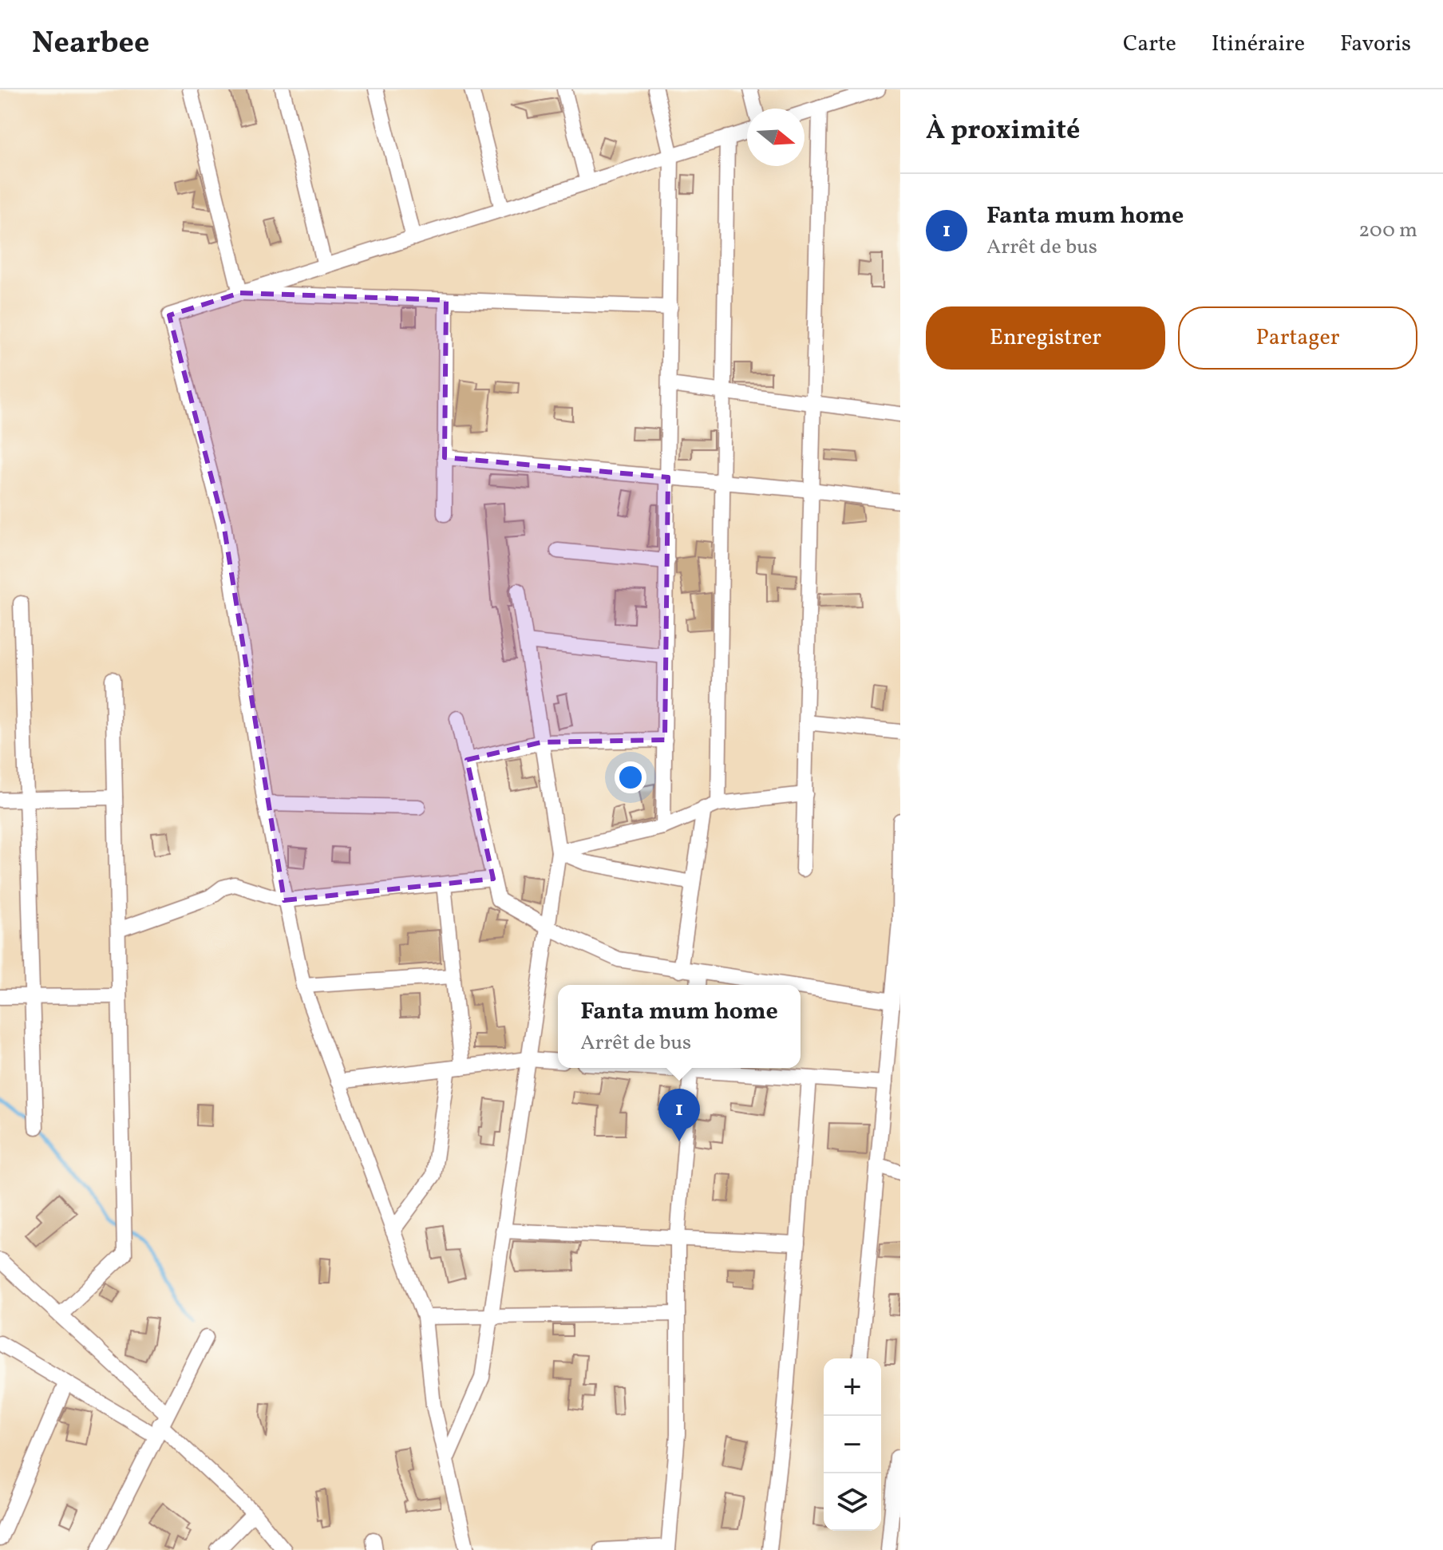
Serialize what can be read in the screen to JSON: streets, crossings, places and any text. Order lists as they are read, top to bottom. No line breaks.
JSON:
{"north":"right","page":{"header":"Nearbee","nav":["Carte","Itinéraire","Favoris"],"heading":"À proximité","list":[{"mark":"1","name":"Fanta mum home","note":"Arrêt de bus","value":"200 m"}],"buttons":["Enregistrer","Partager"],"popup":["Fanta mum home","Arrêt de bus"],"pins":"1","map_buttons":["+","−"]}}
